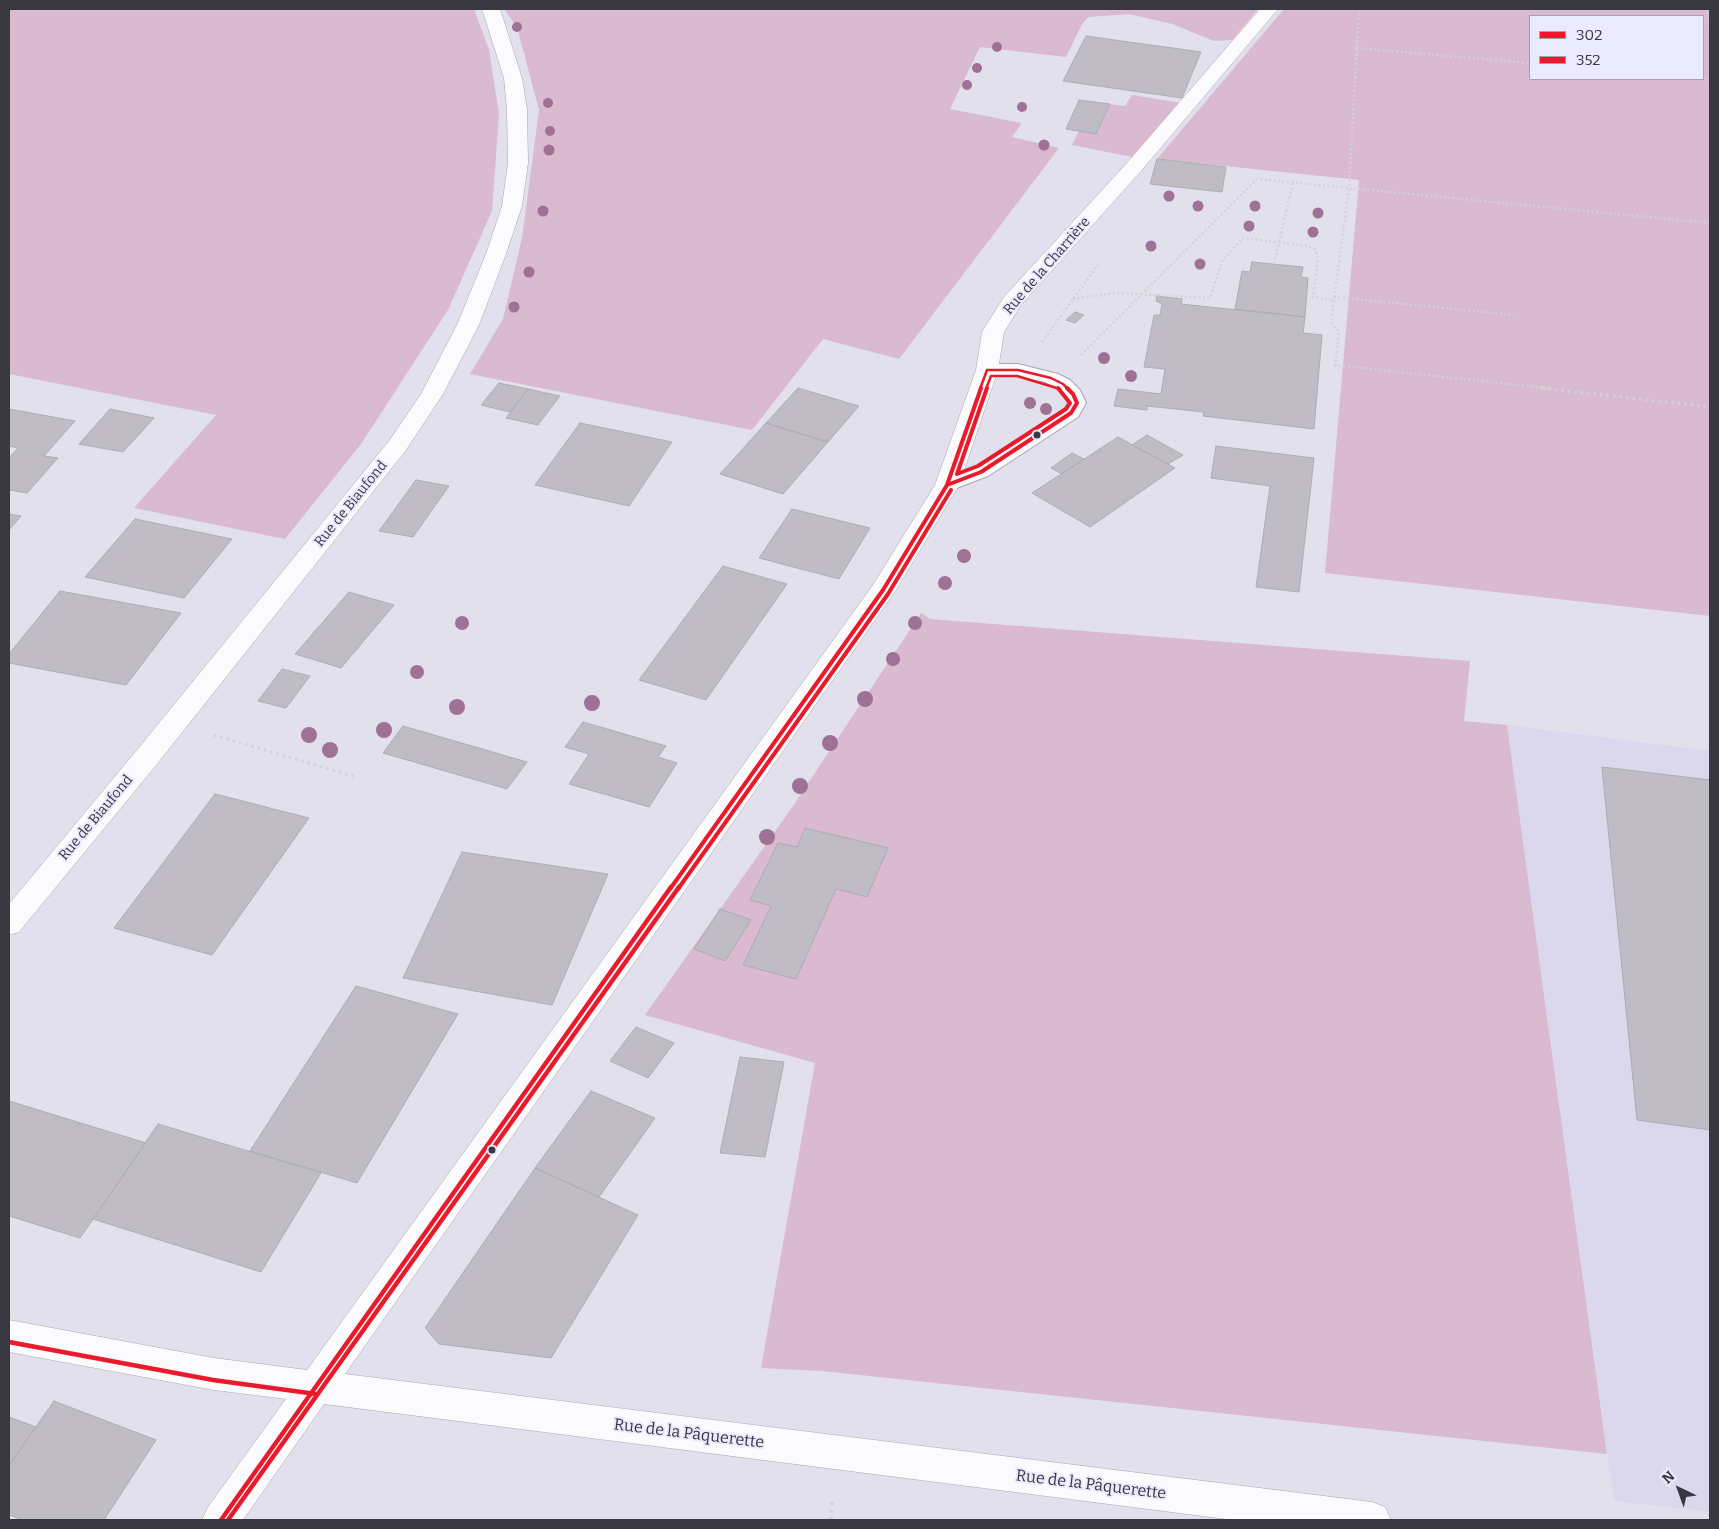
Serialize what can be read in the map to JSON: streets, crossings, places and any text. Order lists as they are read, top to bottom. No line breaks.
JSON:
{"streets":{"street":["Rue de la Charrière","Rue de Biaufond","Rue de la Pâquerette"]},"crossings":[["Rue de la Charrière","Rue de la Pâquerette"]],"lines":["transit line 302","transit line 352"],"legend":["302","352"],"north":"top left"}
